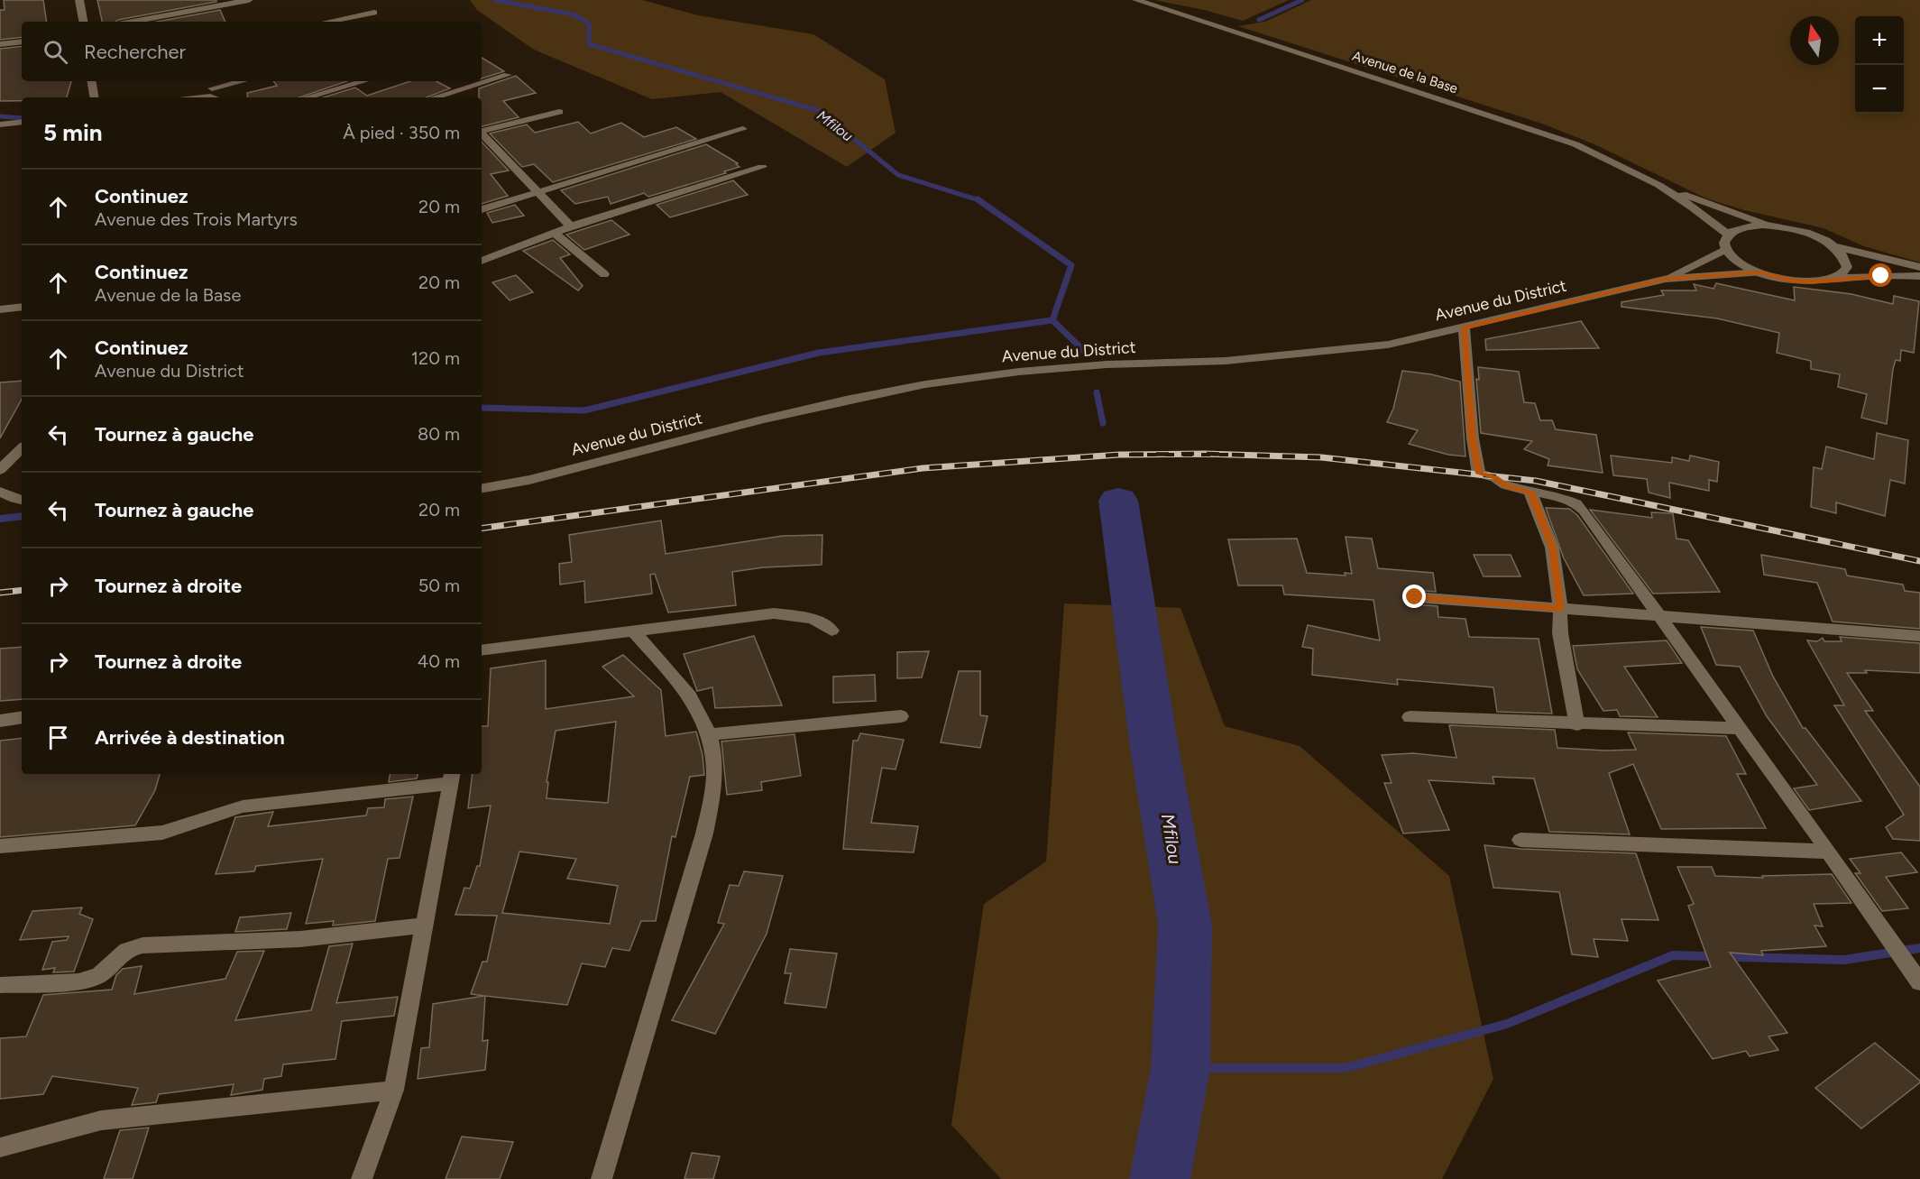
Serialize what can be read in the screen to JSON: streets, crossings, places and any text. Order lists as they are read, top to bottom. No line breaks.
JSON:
{"streets":{"street":["Avenue de la Base","Avenue du District"]},"water":["Mfilou"],"north":"top","page":{"map_buttons":["+","−"],"search":"Rechercher","heading":["5 min","À pied · 350 m"],"list":[["Continuez","Avenue des Trois Martyrs","20 m"],["Continuez","Avenue de la Base","20 m"],["Continuez","Avenue du District","120 m"],["Tournez à gauche","80 m"],["Tournez à gauche","20 m"],["Tournez à droite","50 m"],["Tournez à droite","40 m"],"Arrivée à destination"]}}
